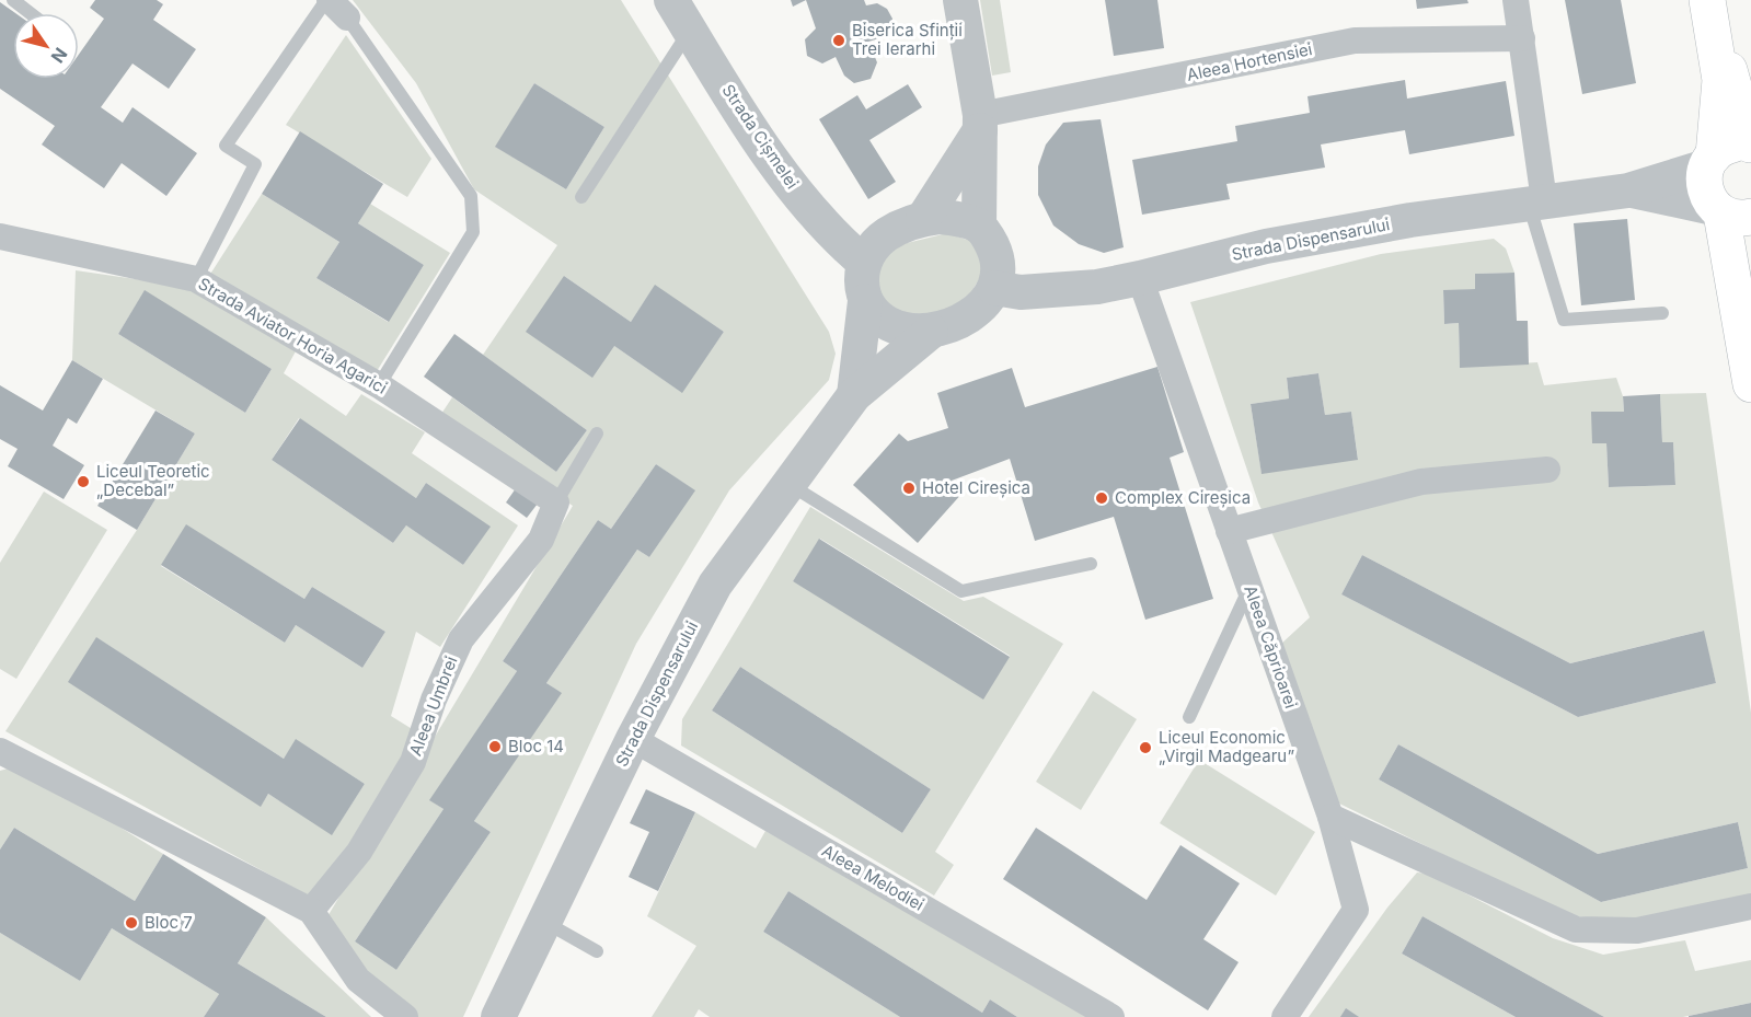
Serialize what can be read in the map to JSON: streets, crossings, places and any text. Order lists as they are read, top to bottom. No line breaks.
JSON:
{"streets":{"street":["Aleea Hortensiei","Strada Cișmelei","Strada Dispensarului","Strada Aviator Horia Agarici","Aleea Căprioarei","Aleea Umbrei","Aleea Melodiei"]},"crossings":[["Strada Cișmelei","Strada Dispensarului"],["Strada Dispensarului","Aleea Căprioarei"],["Strada Dispensarului","Aleea Melodiei"],["Strada Aviator Horia Agarici","Aleea Umbrei"]],"places":["Biserica Sfinții Trei Ierarhi","Liceul Teoretic „Decebal”","Hotel Cireșica","Complex Cireșica","Bloc 14","Liceul Economic „Virgil Madgearu”","Bloc 7"],"north":"bottom right"}
